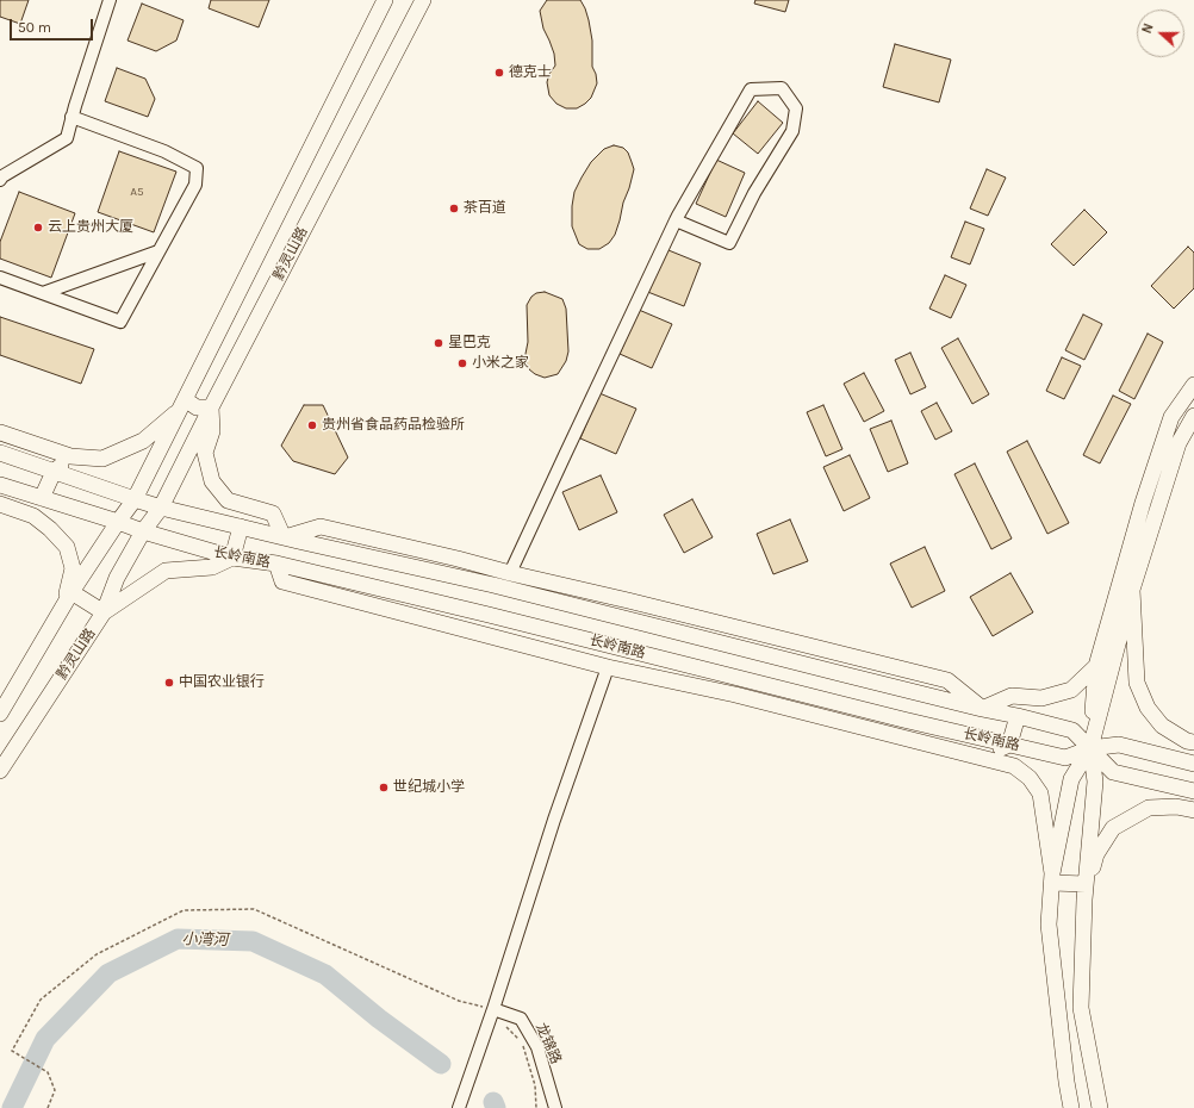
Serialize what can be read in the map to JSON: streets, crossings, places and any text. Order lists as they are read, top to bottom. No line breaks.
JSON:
{"streets":{"main road":["黔灵山路","长岭南路"],"street":["龙锦路"]},"crossings":[["黔灵山路","长岭南路"]],"water":["小湾河"],"places":["德克士","茶百道","云上贵州大厦","星巴克","小米之家","贵州省食品药品检验所","中国农业银行","世纪城小学"],"house_numbers":["A5"],"scale_bar":"50 m","north":"left"}
